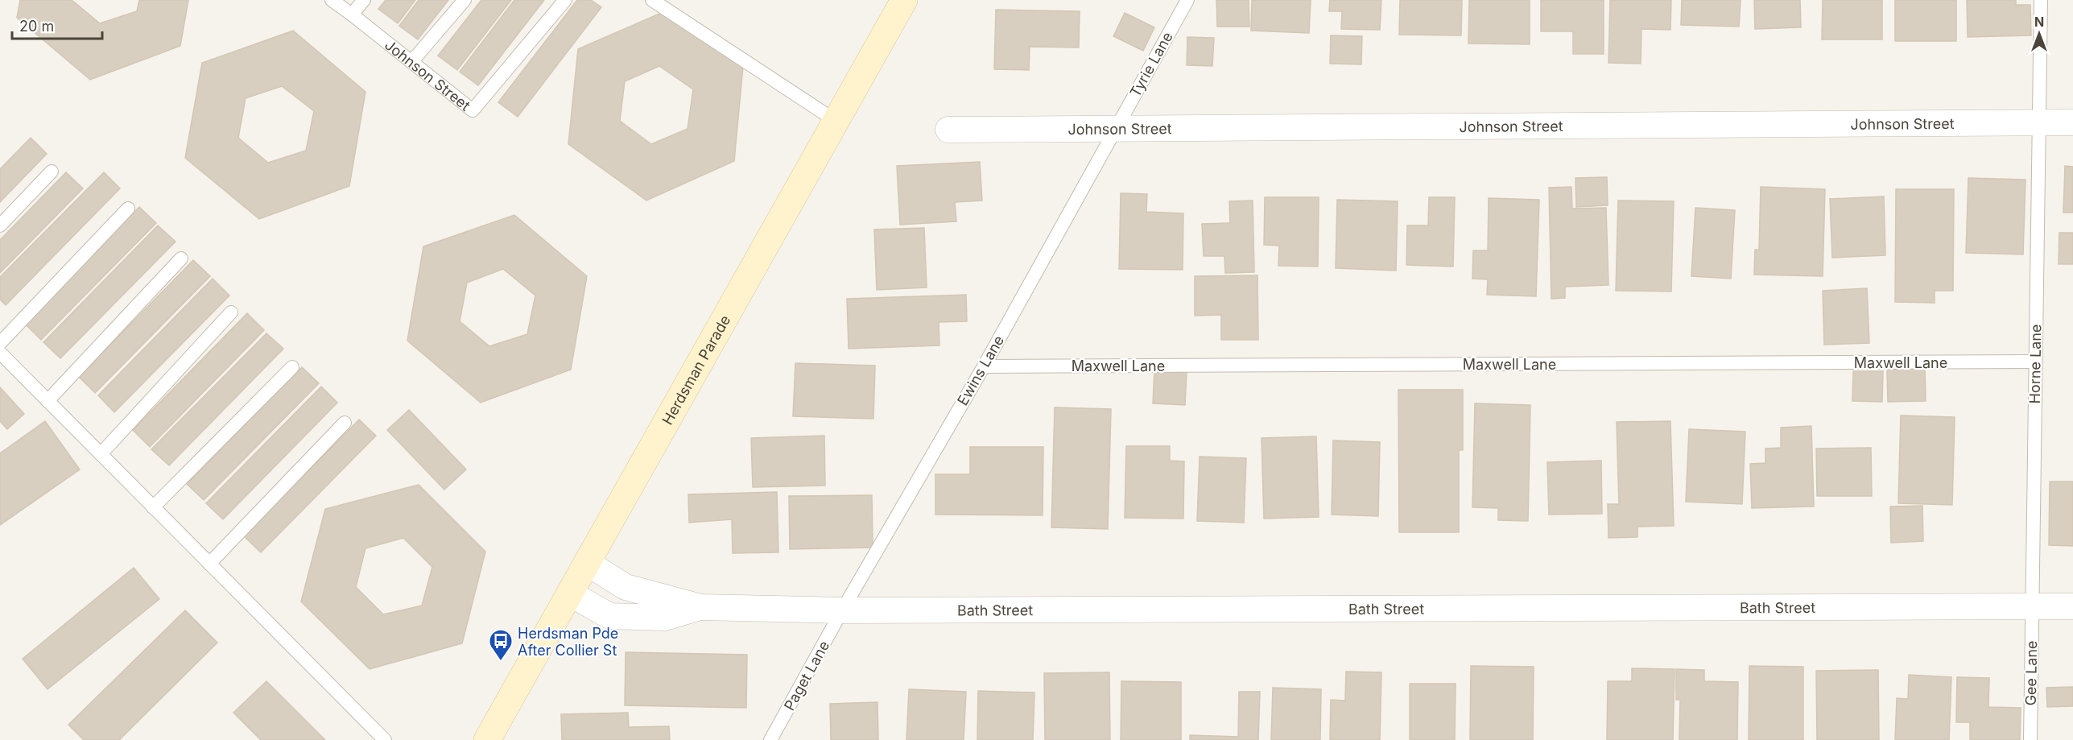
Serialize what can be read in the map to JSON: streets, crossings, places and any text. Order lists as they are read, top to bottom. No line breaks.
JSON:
{"streets":{"main road":["Herdsman Parade"],"street":["Johnson Street","Bath Street"],"lane":["Tyrie Lane","Maxwell Lane","Horne Lane","Ewins Lane","Gee Lane","Paget Lane"]},"crossings":[["Tyrie Lane","Johnson Street"],["Tyrie Lane","Ewins Lane"],["Johnson Street","Horne Lane"],["Johnson Street","Ewins Lane"],["Maxwell Lane","Horne Lane"],["Maxwell Lane","Ewins Lane"],["Horne Lane","Bath Street"],["Horne Lane","Gee Lane"],["Herdsman Parade","Bath Street"],["Ewins Lane","Bath Street"],["Ewins Lane","Paget Lane"],["Bath Street","Gee Lane"],["Bath Street","Paget Lane"]],"places":{"bus stop":["Herdsman Pde After Collier St"]},"scale_bar":"20 m","north":"top"}
